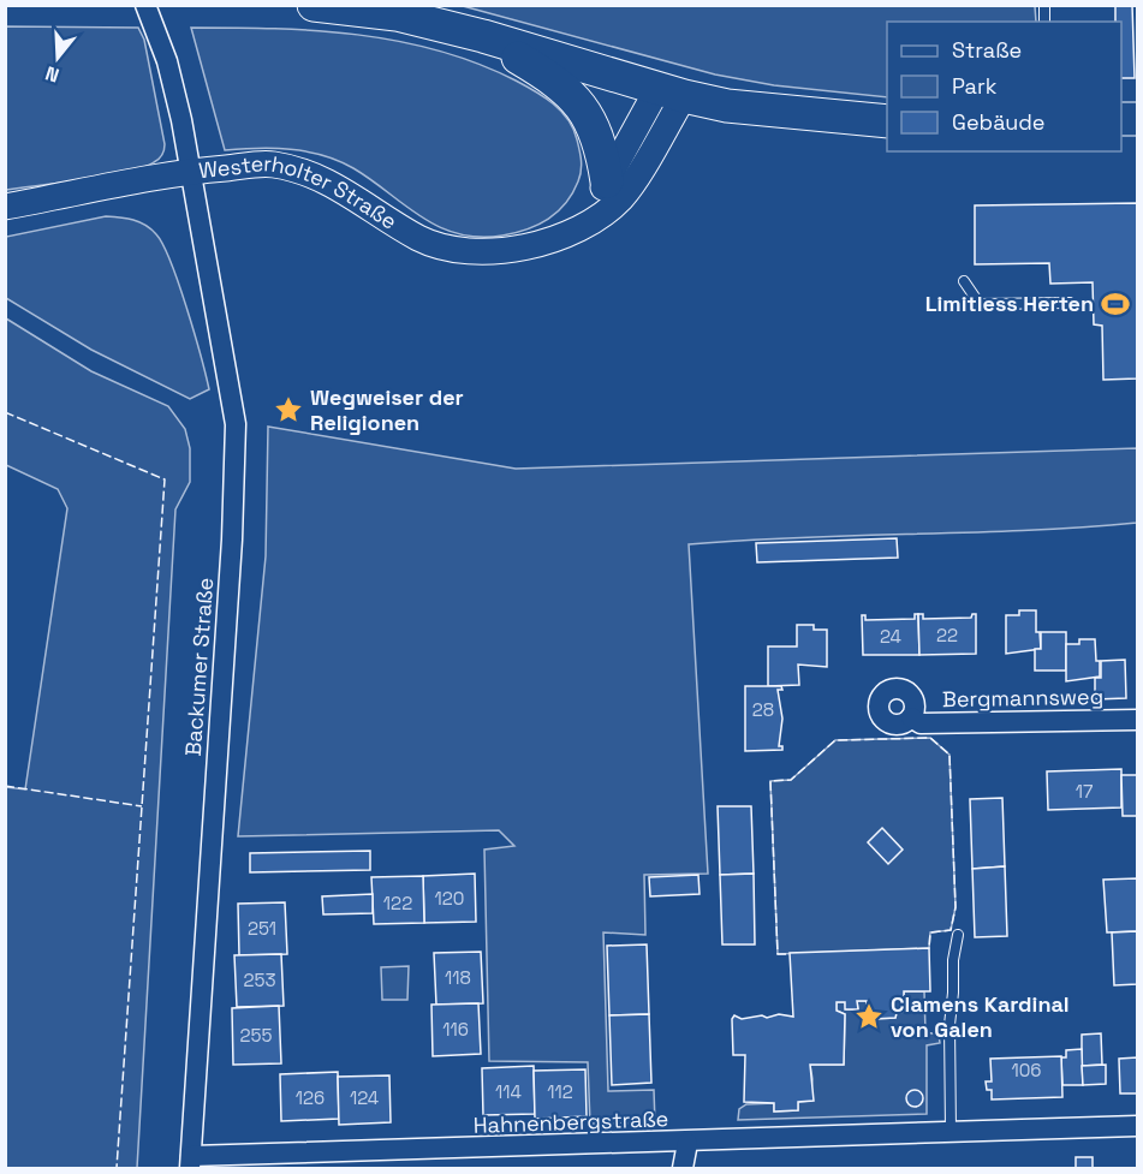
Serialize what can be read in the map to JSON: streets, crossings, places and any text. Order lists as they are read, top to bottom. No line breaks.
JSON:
{"streets":{"street":["Westerholter Straße","Backumer Straße","Bergmannsweg","Hahnenbergstraße"]},"crossings":[["Westerholter Straße","Backumer Straße"],["Backumer Straße","Hahnenbergstraße"]],"places":{"sports":["Limitless Herten"],"place":["Wegweiser der Religionen","Clamens Kardinal von Galen"]},"house_numbers":["22","24","28","17","120","122","251","118","253","116","255","106","114","112","126","124"],"legend":["Straße","Park","Gebäude"],"north":"bottom"}
